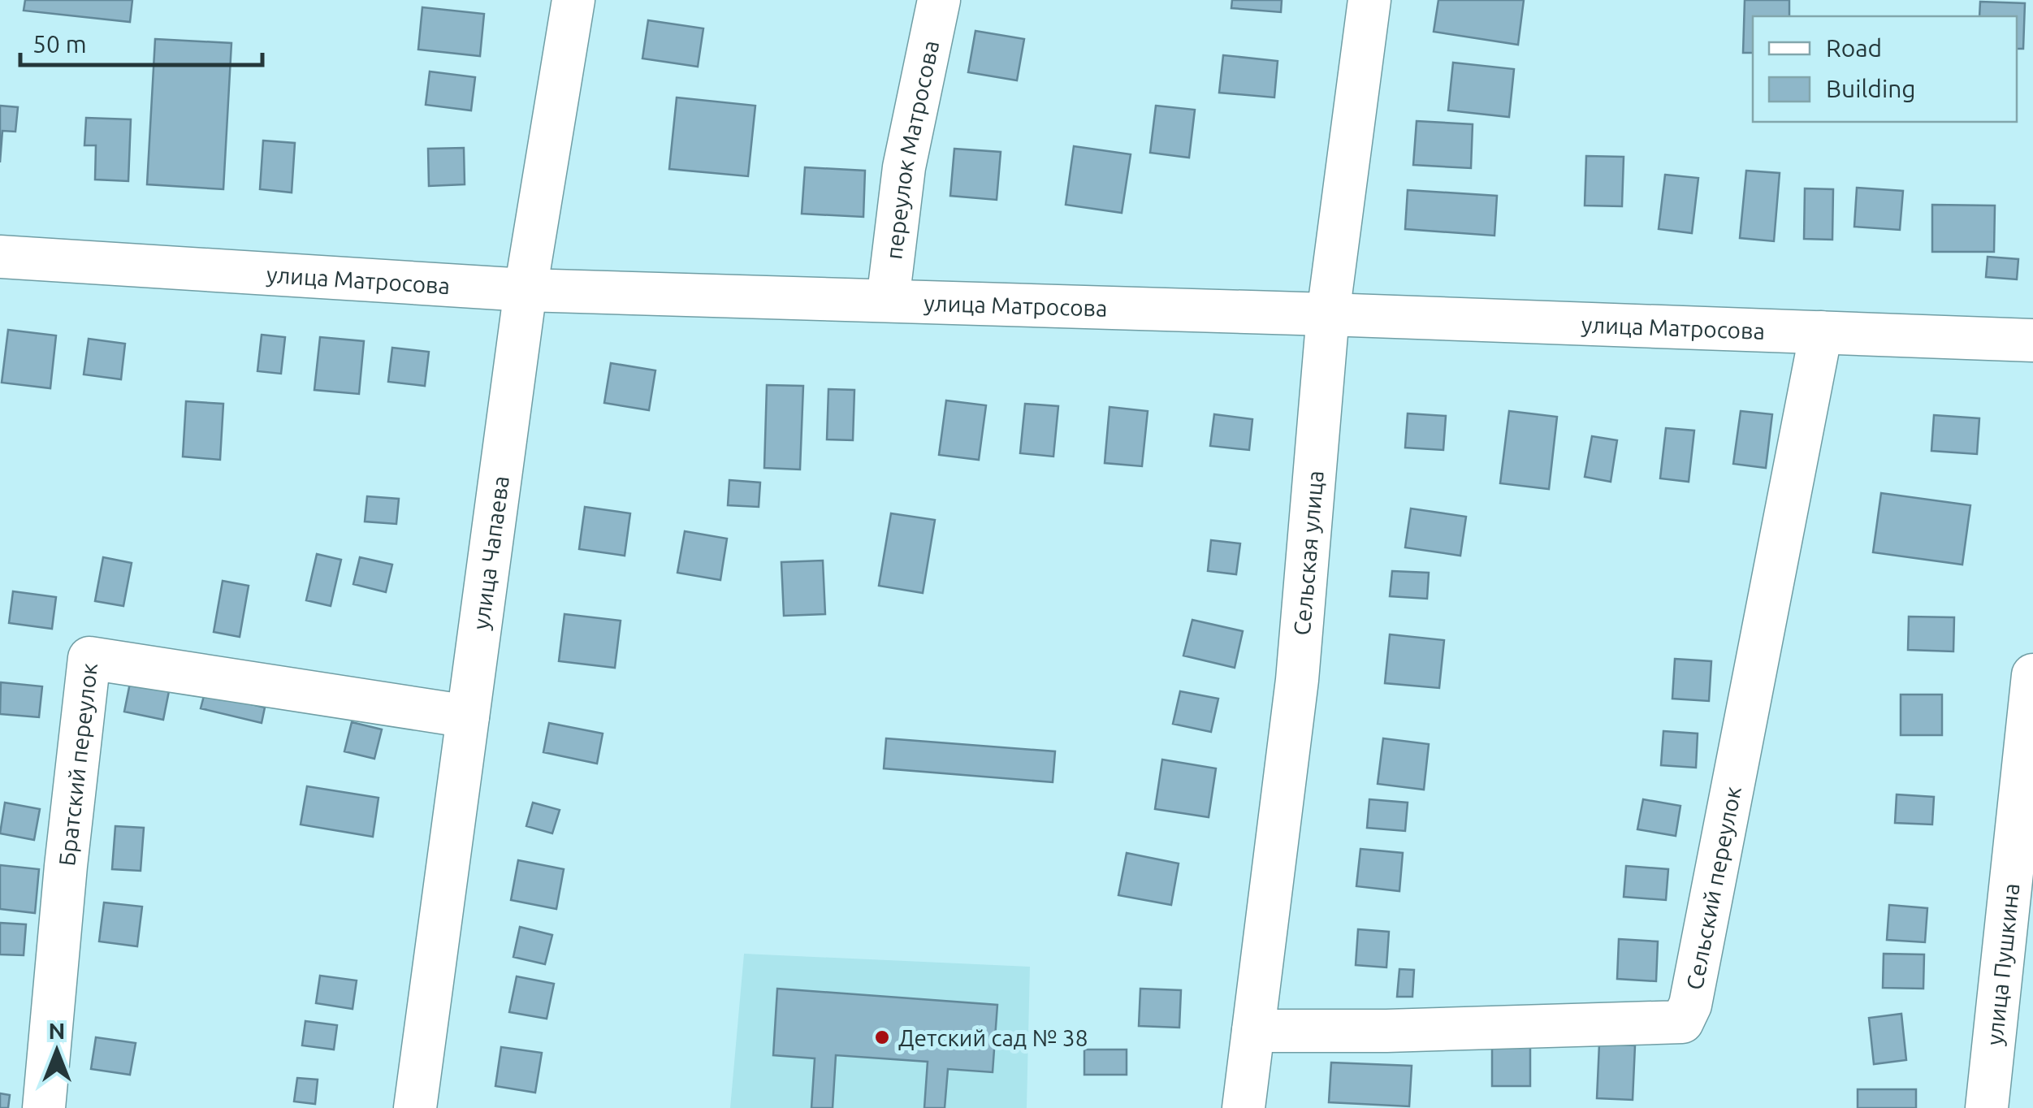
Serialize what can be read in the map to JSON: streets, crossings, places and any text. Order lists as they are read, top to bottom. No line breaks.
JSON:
{"streets":{"street":["переулок Матросова","улица Матросова","улица Чапаева","Сельская улица","Братский переулок","Сельский переулок","улица Пушкина"]},"crossings":[["переулок Матросова","улица Матросова"],["улица Матросова","улица Чапаева"],["улица Матросова","Сельская улица"],["улица Матросова","Сельский переулок"],["улица Чапаева","Братский переулок"],["Сельская улица","Сельский переулок"]],"places":["Детский сад № 38"],"legend":["Road","Building"],"scale_bar":"50 m","north":"top"}
